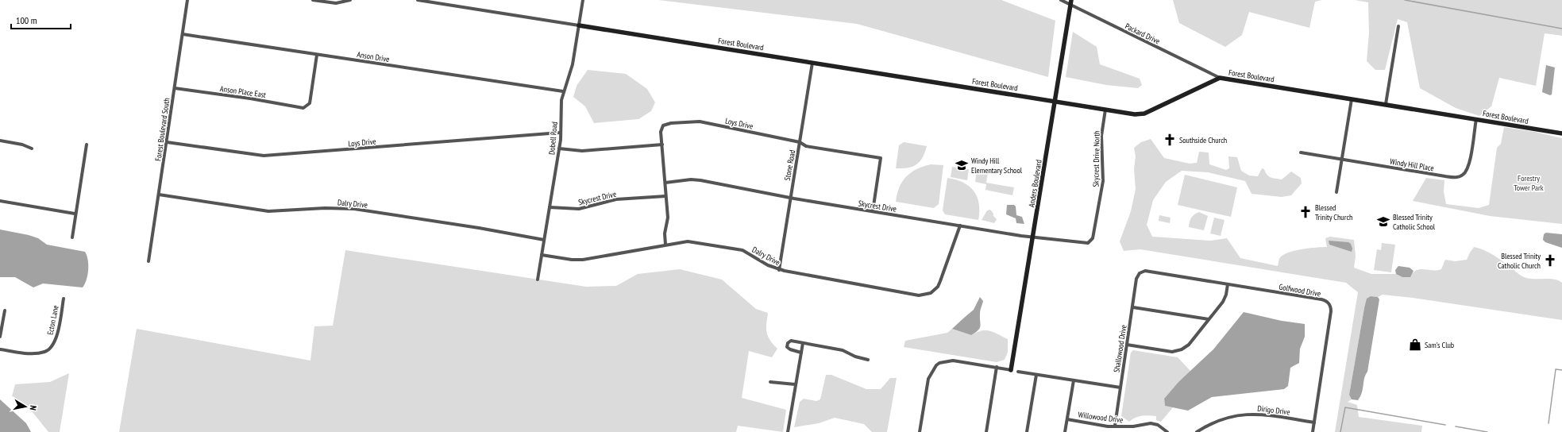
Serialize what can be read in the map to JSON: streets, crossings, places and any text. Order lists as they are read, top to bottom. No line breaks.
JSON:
{"streets":{"street":["Packard Drive","Forest Boulevard","Anson Drive","Anson Place East","Loys Drive","Forest Boulevard South","Dobell Road","Skycrest Drive North","Windy Hill Place","Stone Road","Anders Boulevard","Skycrest Drive","Dalry Drive","Golfwood Drive","Ecton Lane","Shallowood Drive","Dirigo Drive","Willowood Drive"]},"crossings":[["Packard Drive","Forest Boulevard"],["Packard Drive","Anders Boulevard"],["Forest Boulevard","Dobell Road"],["Forest Boulevard","Skycrest Drive North"],["Forest Boulevard","Windy Hill Place"],["Forest Boulevard","Stone Road"],["Forest Boulevard","Anders Boulevard"],["Anson Drive","Anson Place East"],["Anson Drive","Forest Boulevard South"],["Anson Drive","Dobell Road"],["Anson Place East","Forest Boulevard South"],["Loys Drive","Forest Boulevard South"],["Loys Drive","Dobell Road"],["Loys Drive","Stone Road"],["Loys Drive","Skycrest Drive"],["Loys Drive","Dalry Drive"],["Forest Boulevard South","Dalry Drive"],["Dobell Road","Skycrest Drive"],["Dobell Road","Dalry Drive"],["Skycrest Drive North","Skycrest Drive"],["Stone Road","Skycrest Drive"],["Stone Road","Dalry Drive"],["Anders Boulevard","Skycrest Drive"],["Skycrest Drive","Dalry Drive"],["Golfwood Drive","Shallowood Drive"],["Golfwood Drive","Dirigo Drive"],["Shallowood Drive","Willowood Drive"]],"parks":["Forestry Tower Park"],"places":{"church":["Southside Church","Blessed Trinity Church","Blessed Trinity Catholic Church"],"school or university":["Windy Hill Elementary School","Blessed Trinity Catholic School"],"shop":["Sam's Club"]},"scale_bar":"100 m","north":"right"}
